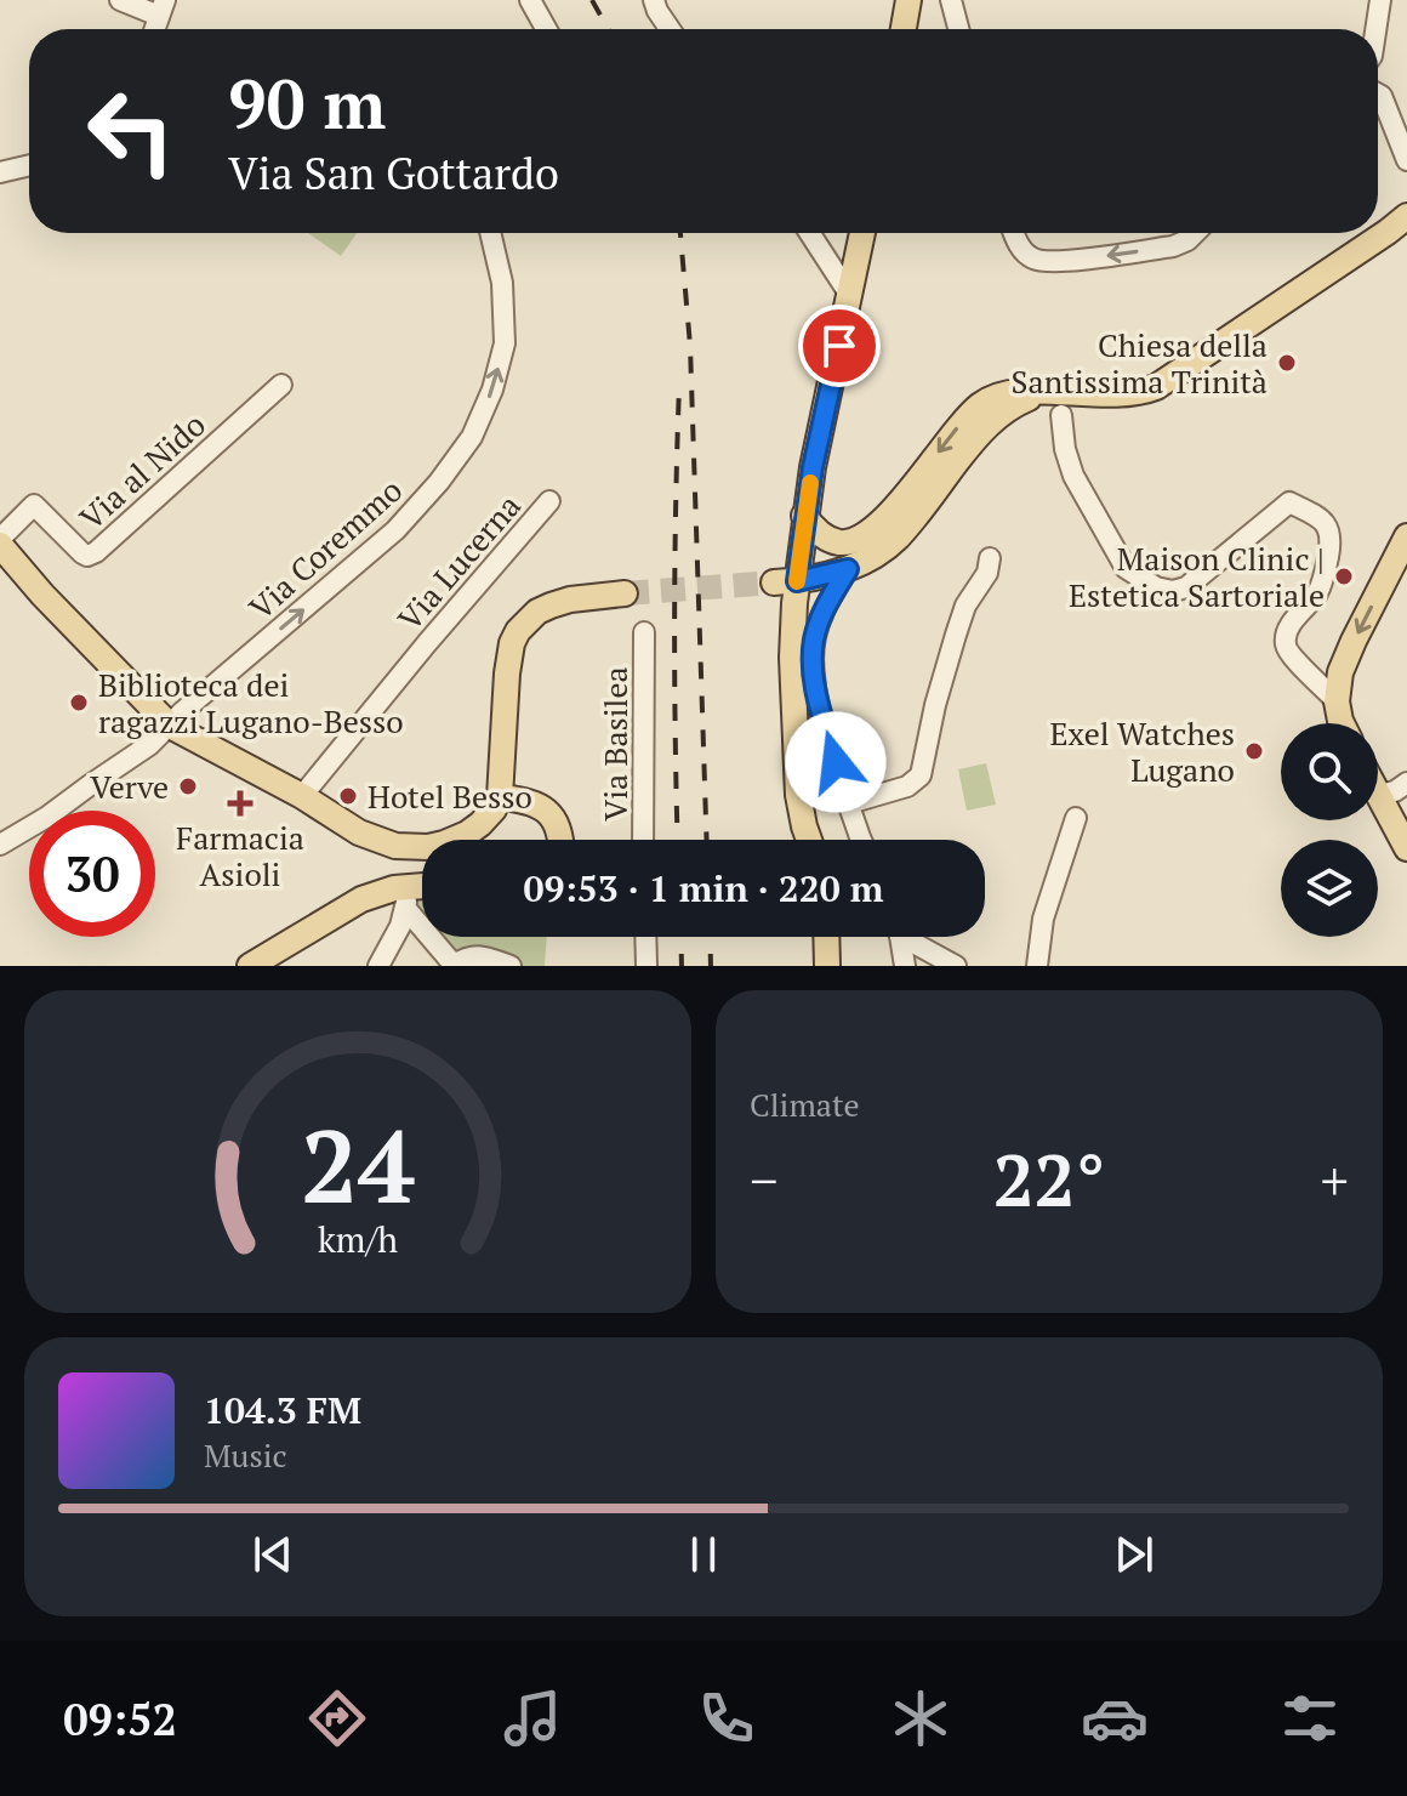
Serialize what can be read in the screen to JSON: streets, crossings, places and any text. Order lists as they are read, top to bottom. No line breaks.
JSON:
{"streets":{"street":["Via al Nido","Via Coremmo","Via Lucerna","Via Basilea"]},"one_way":["Via Coremmo"],"places":{"other":["Chiesa della Santissima Trinità","Maison Clinic | Estetica Sartoriale","Biblioteca dei ragazzi Lugano-Besso","Exel Watches Lugano","Verve","Hotel Besso"],"health":["Farmacia Asioli"]},"page":{"turn":["90 m","Via San Gottardo"],"limit":"30","trip":"09:53 · 1 min · 220 m","tile":"Climate","heat":["−","22°","+"],"song":["104.3 FM","Music"],"tabs":"09:52","gauge":["24","km/h"]}}
